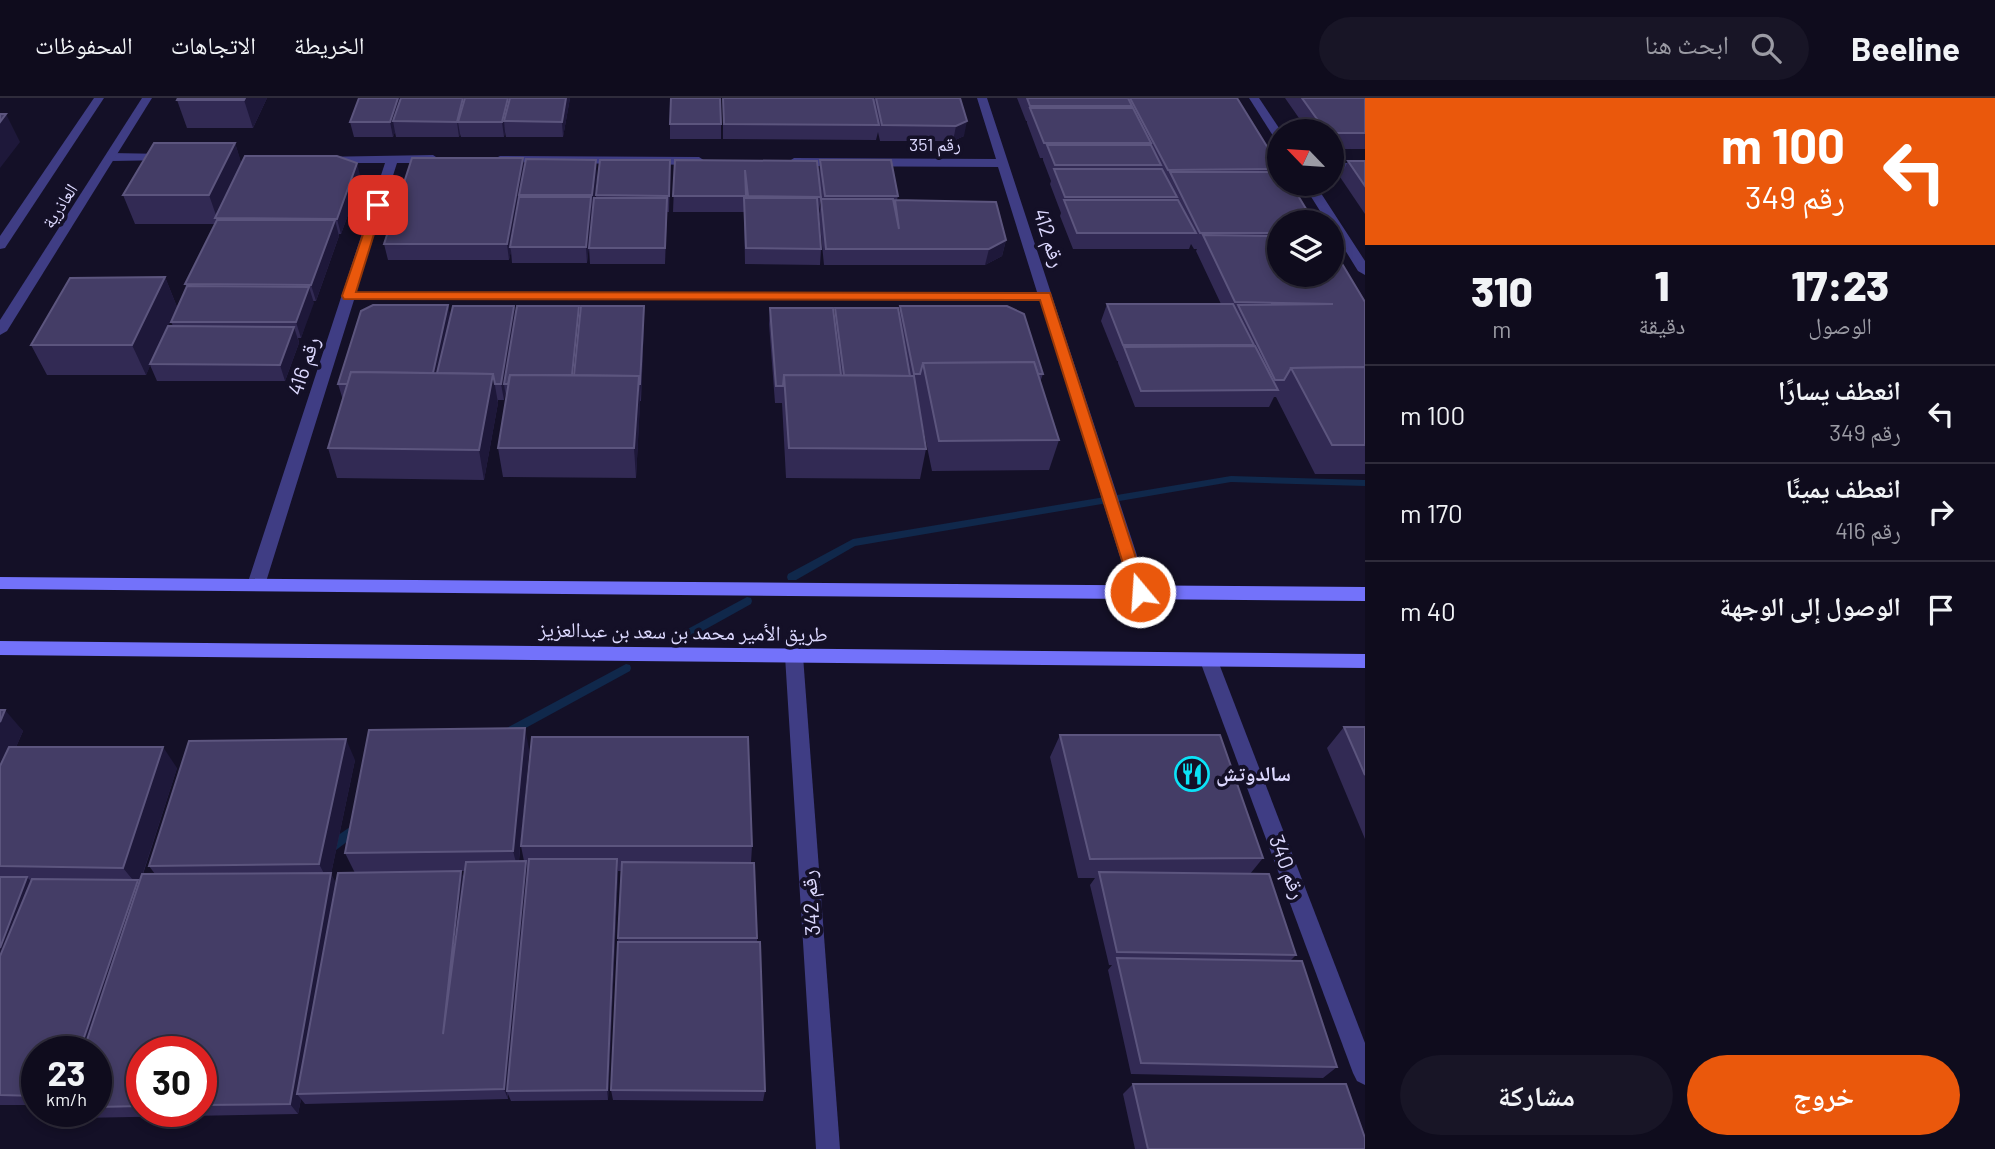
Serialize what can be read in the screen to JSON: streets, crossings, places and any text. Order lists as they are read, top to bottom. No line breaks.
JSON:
{"streets":{"main road":["طريق الأمير محمد بن سعد بن عبدالعزيز"],"street":["رقم 351","العاذرية","رقم 412","رقم 416","رقم 340","رقم 342"]},"crossings":[["رقم 351","رقم 412"],["رقم 412","طريق الأمير محمد بن سعد بن عبدالعزيز"],["رقم 416","طريق الأمير محمد بن سعد بن عبدالعزيز"],["طريق الأمير محمد بن سعد بن عبدالعزيز","رقم 340"],["طريق الأمير محمد بن سعد بن عبدالعزيز","رقم 342"]],"places":{"restaurant":["سالدوتش"]},"north":"top left","page":{"header":"Beeline","search":"ابحث هنا","nav":["الخريطة","الاتجاهات","المحفوظات"],"turn":["100 m","رقم 349"],"eta":["17:23","الوصول","1","دقيقة","310","m"],"list":[{"name":"انعطف يسارًا","note":"رقم 349","value":"100 m"},{"name":"انعطف يمينًا","note":"رقم 416","value":"170 m"},{"name":"الوصول إلى الوجهة","value":"40 m"}],"speed":"23 km/h","limit":"30","buttons":["خروج","مشاركة"]}}
